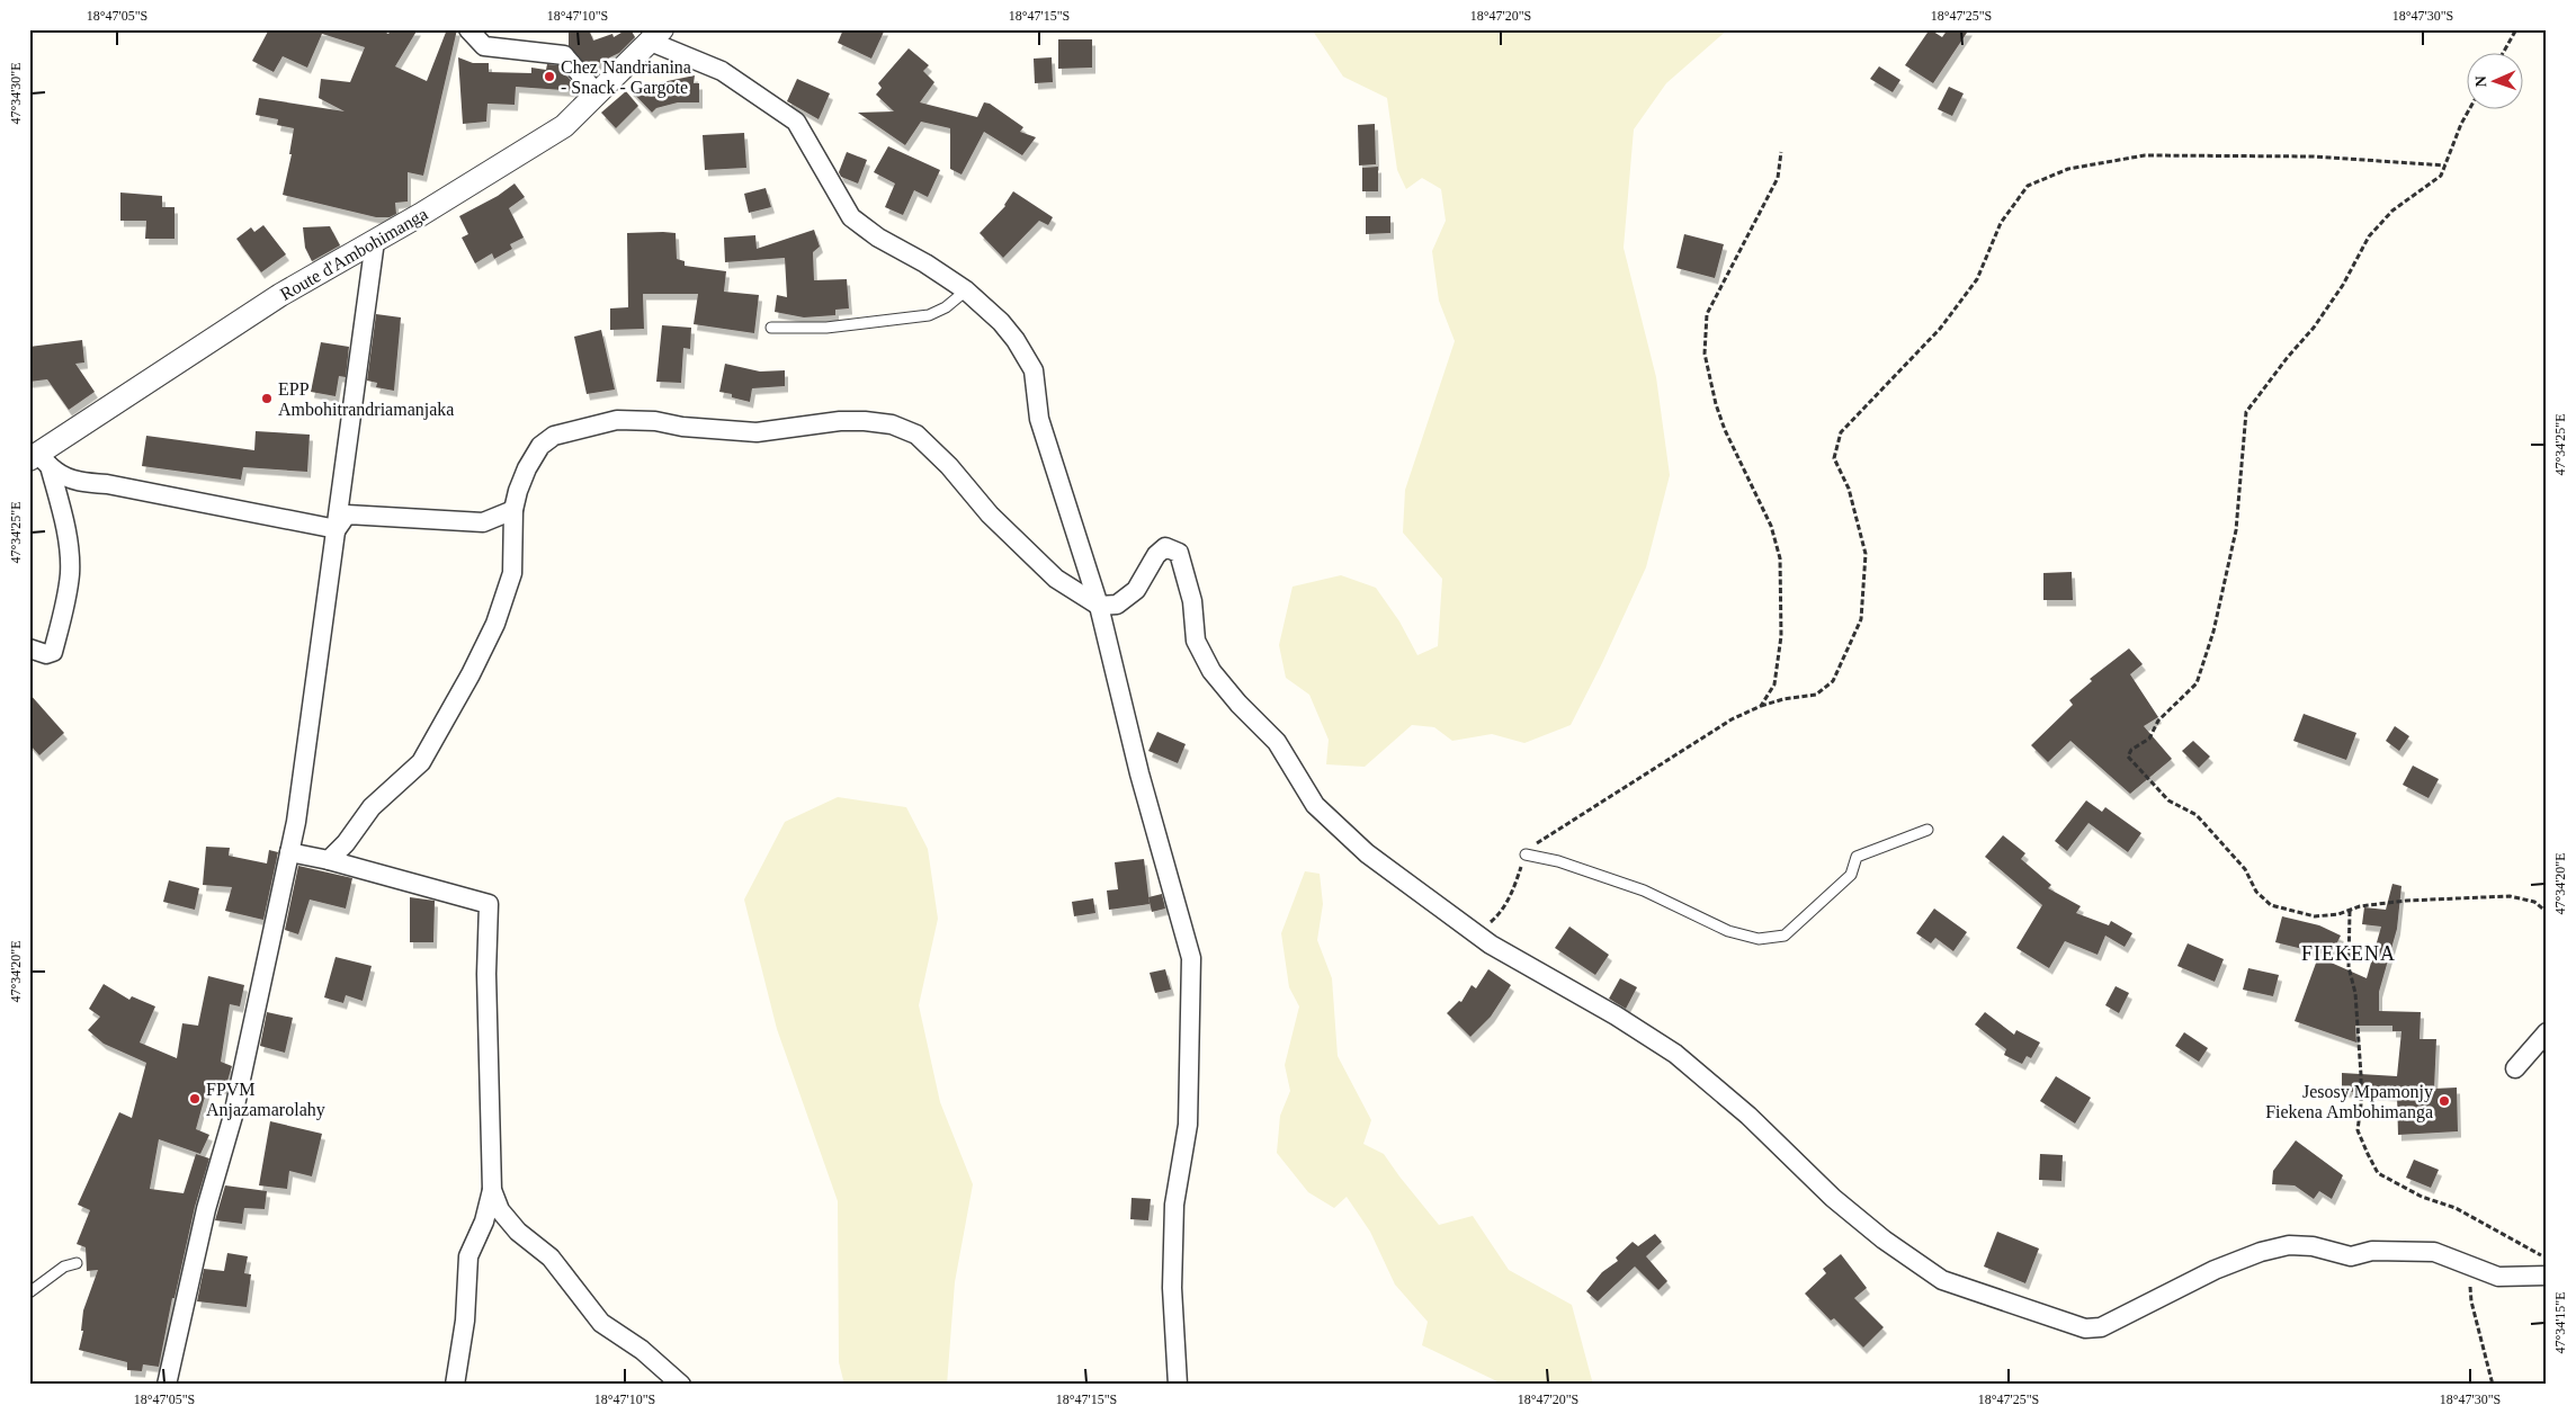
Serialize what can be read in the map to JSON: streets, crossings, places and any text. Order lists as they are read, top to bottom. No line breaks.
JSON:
{"streets":{"street":["Route d'Ambohimanga"]},"districts":["FIEKENA"],"places":["Chez Nandrianina - Snack - Gargote","EPP Ambohitrandriamanjaka","FPVM Anjazamarolahy","Jesosy Mpamonjy Fiekena Ambohimanga"],"north":"left","coordinates":["18°47'05\"S","18°47'10\"S","18°47'15\"S","18°47'20\"S","18°47'25\"S","18°47'30\"S","47°34'30\"E","47°34'25\"E","47°34'20\"E","47°34'15\"E"]}
